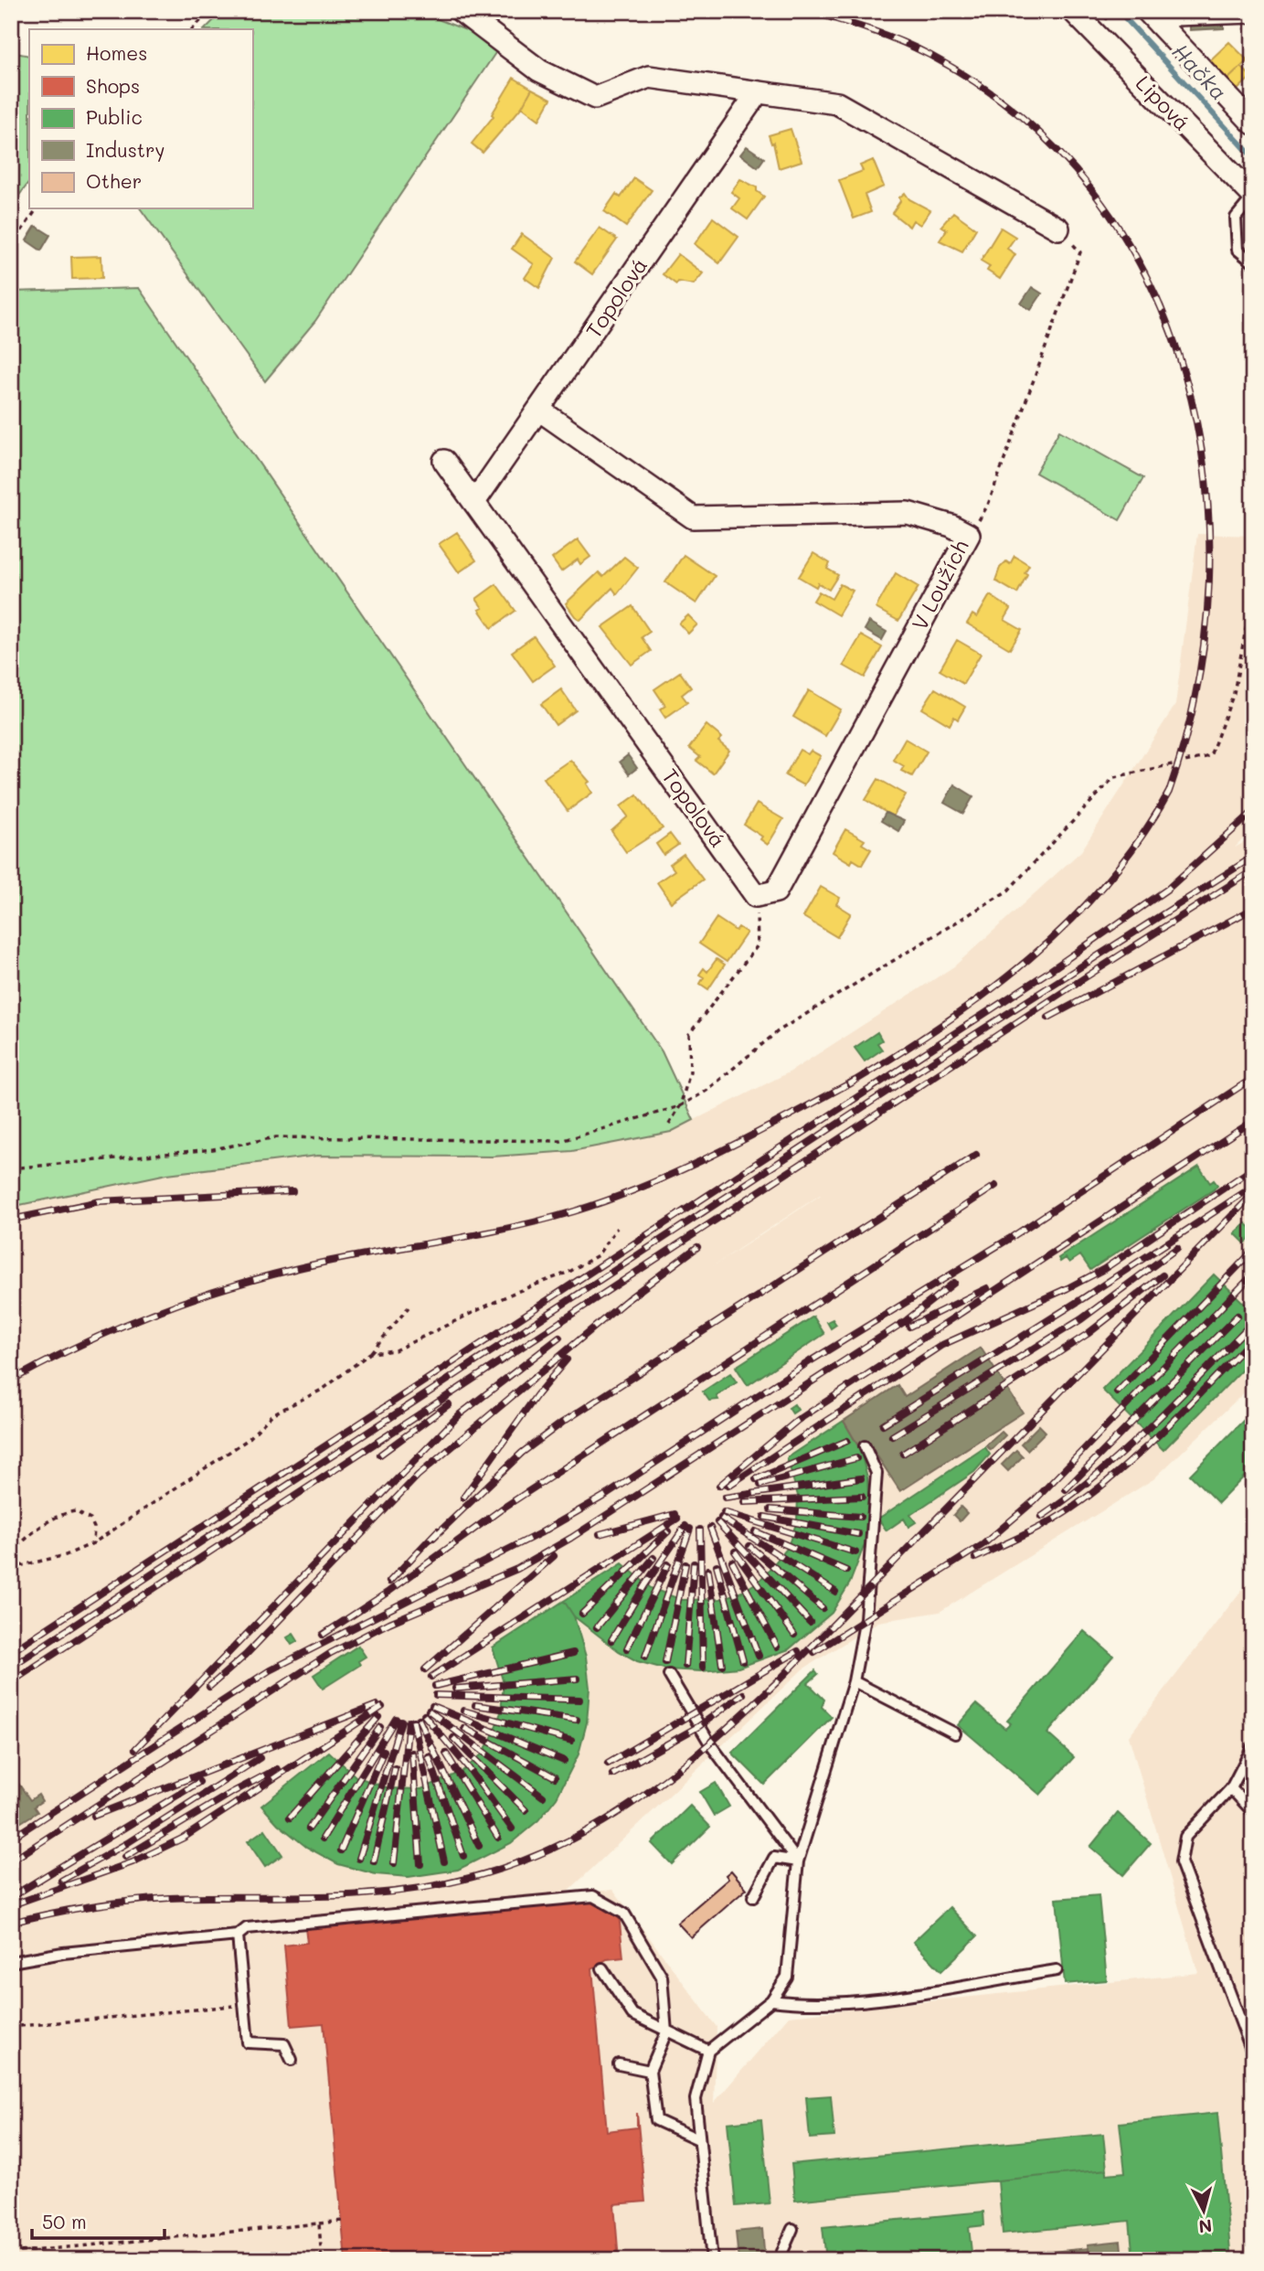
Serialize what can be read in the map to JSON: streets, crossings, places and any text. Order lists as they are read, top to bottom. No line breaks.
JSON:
{"streets":{"street":["Lipová","Topolová","V Loužích"]},"crossings":[["Topolová","V Loužích"]],"water":["Hačka"],"legend":["Homes","Shops","Public","Industry","Other"],"scale_bar":"50 m","north":"bottom"}
